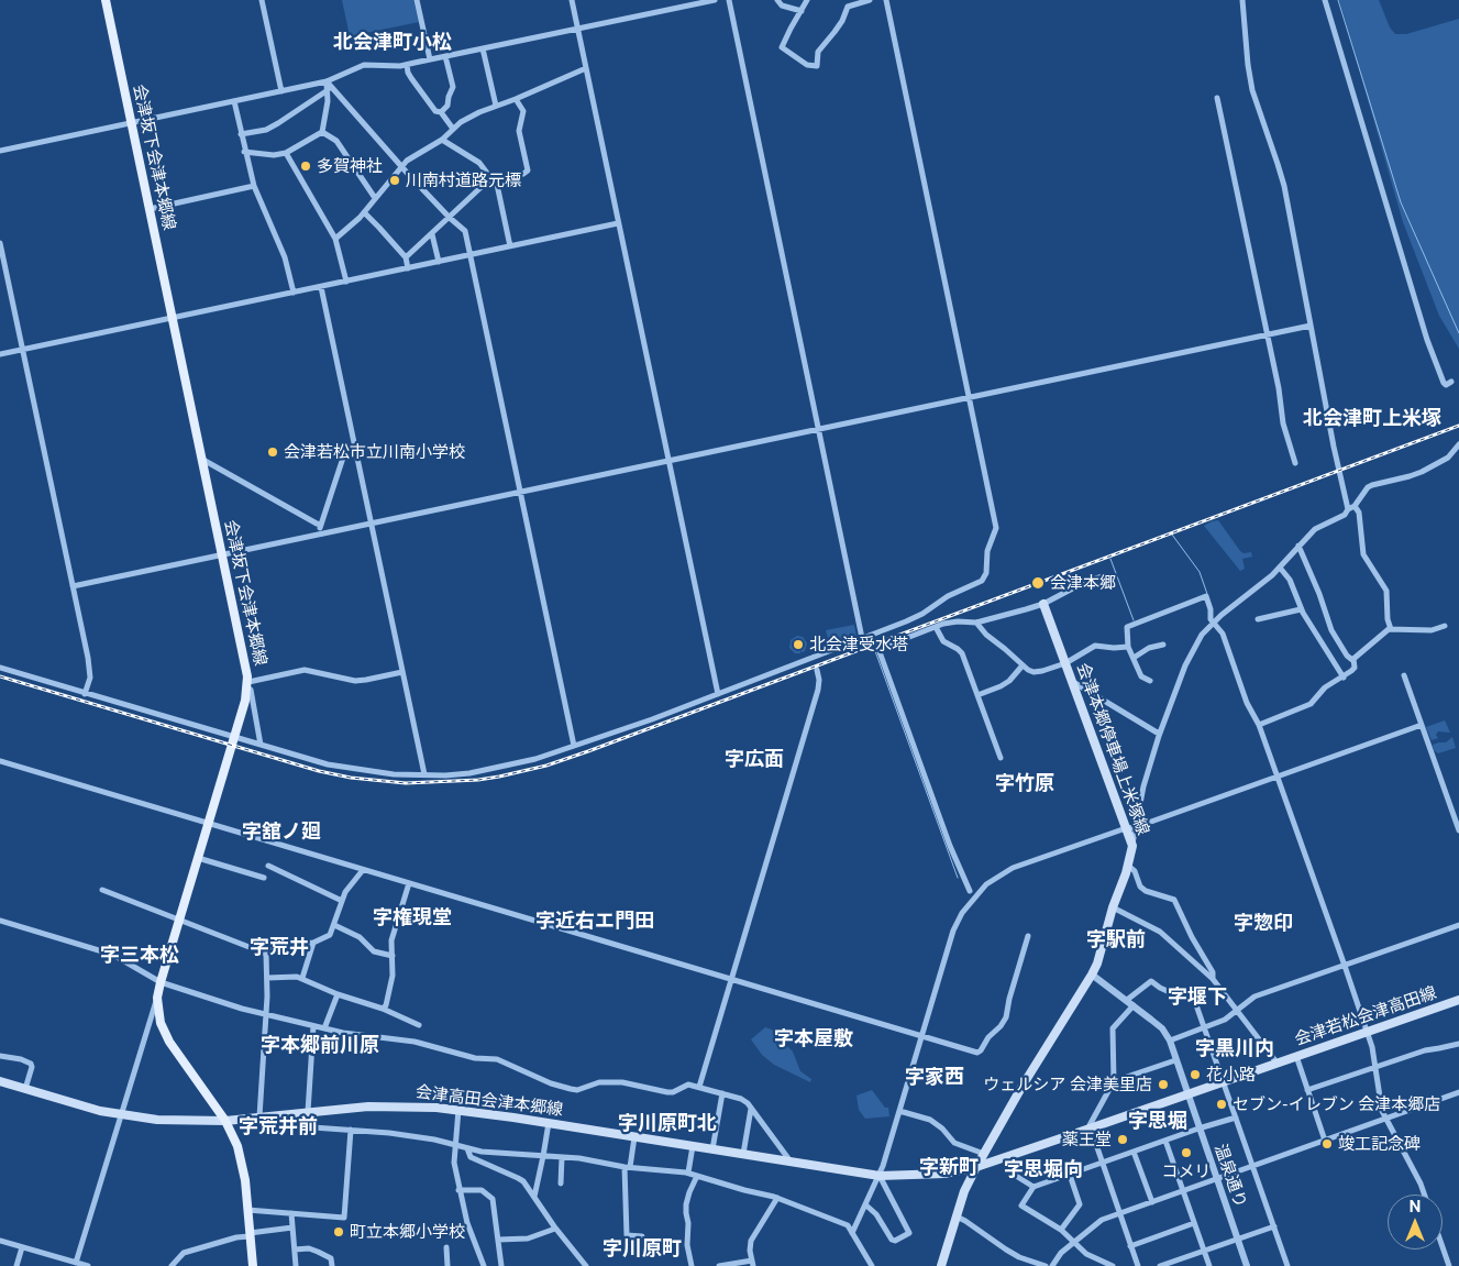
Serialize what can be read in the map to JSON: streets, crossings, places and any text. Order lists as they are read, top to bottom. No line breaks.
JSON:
{"streets":{"main road":["会津坂下会津本郷線","会津本郷停車場上米塚線","会津若松会津高田線","会津高田会津本郷線"],"street":["温泉通り"]},"crossings":[["会津坂下会津本郷線","会津高田会津本郷線"],["会津本郷停車場上米塚線","会津若松会津高田線"],["会津本郷停車場上米塚線","会津高田会津本郷線"],["会津若松会津高田線","会津高田会津本郷線"],["会津若松会津高田線","温泉通り"]],"districts":["北会津町小松","北会津町上米塚","字広面","字竹原","字舘ノ廻","字権現堂","字近右エ門田","字惣印","字駅前","字荒井","字三本松","字堰下","字本屋敷","字本郷前川原","字黒川内","字家西","字思堀","字川原町北","字荒井前","字新町","字思堀向","字川原町"],"places":["多賀神社","川南村道路元標","会津若松市立川南小学校","会津本郷","北会津受水塔","花小路","ウェルシア 会津美里店","セブン-イレブン 会津本郷店","薬王堂","竣工記念碑","コメリ","町立本郷小学校"],"north":"top"}
